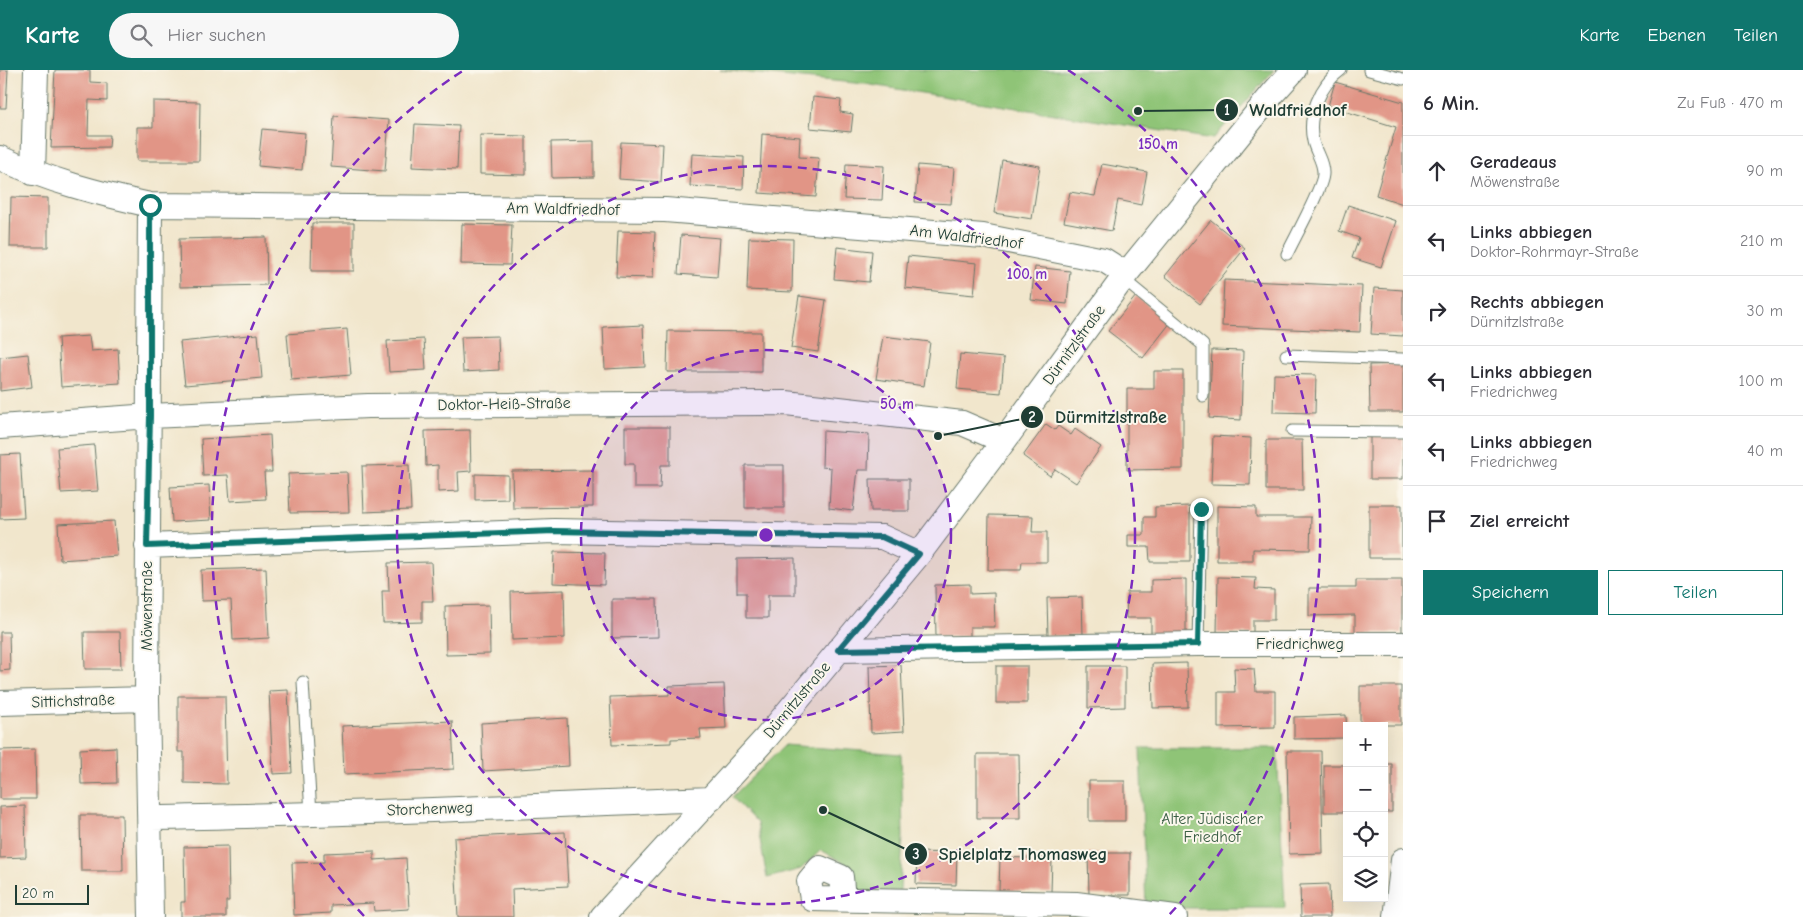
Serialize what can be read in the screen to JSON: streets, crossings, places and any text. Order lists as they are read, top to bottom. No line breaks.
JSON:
{"streets":{"street":["Am Waldfriedhof","Dürnitzlstraße","Doktor-Heiß-Straße","Möwenstraße","Friedrichweg","Sittichstraße","Storchenweg"]},"crossings":[["Am Waldfriedhof","Dürnitzlstraße"],["Am Waldfriedhof","Möwenstraße"],["Dürnitzlstraße","Doktor-Heiß-Straße"],["Dürnitzlstraße","Friedrichweg"],["Dürnitzlstraße","Storchenweg"],["Doktor-Heiß-Straße","Möwenstraße"],["Möwenstraße","Sittichstraße"],["Möwenstraße","Storchenweg"]],"parks":["Alter Jüdischer Friedhof"],"places":["Waldfriedhof","Dürmitzlstraße","Spielplatz Thomasweg"],"scale_bar":"20 m","page":{"header":"Karte","search":"Hier suchen","nav":["Karte","Ebenen","Teilen"],"heading":["6 Min.","Zu Fuß · 470 m"],"list":[["Geradeaus","Möwenstraße","90 m"],["Links abbiegen","Doktor-Rohrmayr-Straße","210 m"],["Rechts abbiegen","Dürnitzlstraße","30 m"],["Links abbiegen","Friedrichweg","100 m"],["Links abbiegen","Friedrichweg","40 m"],"Ziel erreicht"],"buttons":["Speichern","Teilen"],"map_buttons":["+","−"],"scale":"20 m"},"rings":["150 m","100 m","50 m"]}
